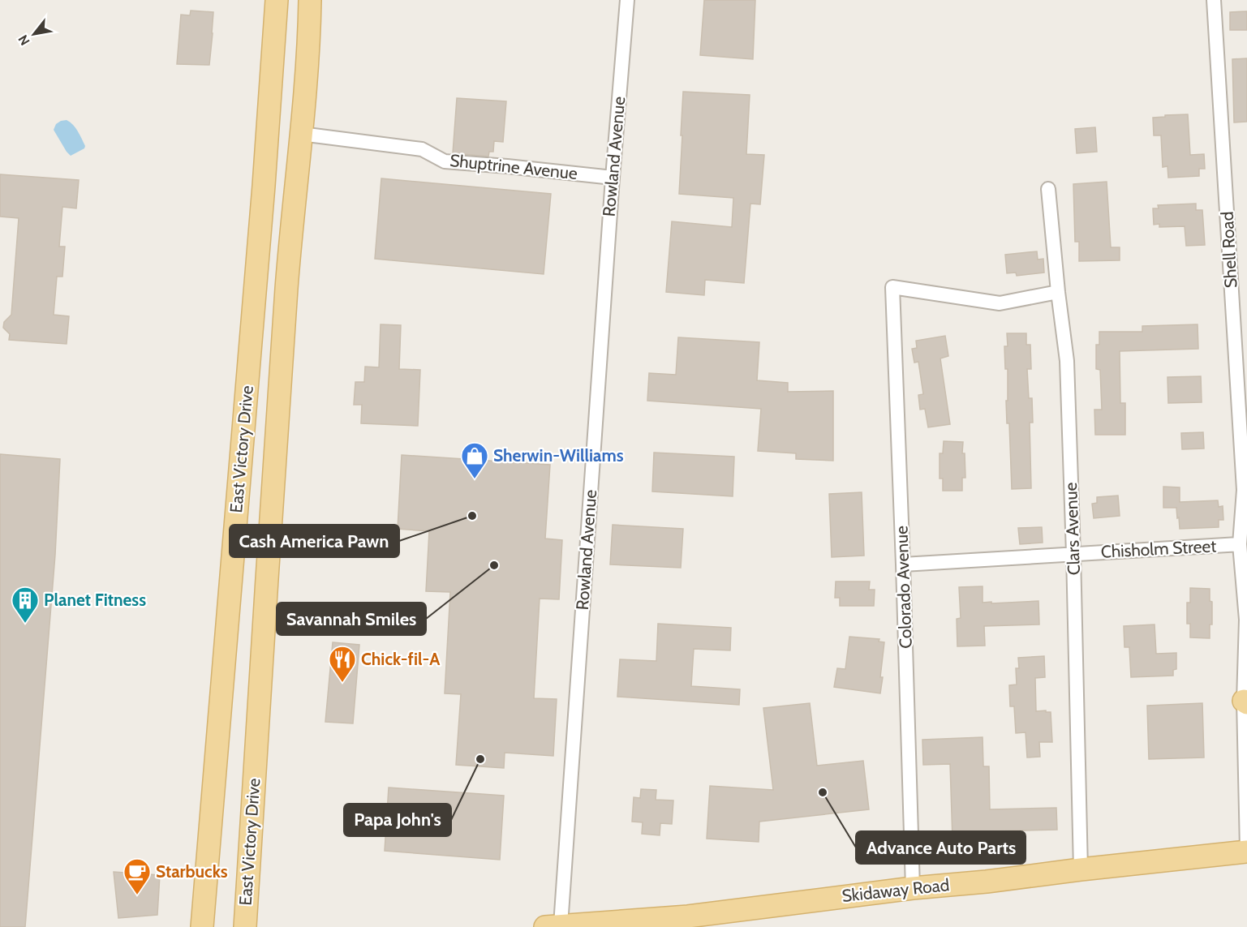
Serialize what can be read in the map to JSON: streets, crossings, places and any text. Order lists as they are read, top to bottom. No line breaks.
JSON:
{"streets":{"main road":["East Victory Drive","Skidaway Road"],"street":["Rowland Avenue","Shuptrine Avenue","Shell Road","Clars Avenue","Chisholm Street","Colorado Avenue"]},"crossings":[["Rowland Avenue","Shuptrine Avenue"],["Rowland Avenue","Skidaway Road"],["Shuptrine Avenue","East Victory Drive"],["Shell Road","Chisholm Street"],["Shell Road","Skidaway Road"],["Clars Avenue","Chisholm Street"],["Clars Avenue","Colorado Avenue"],["Clars Avenue","Skidaway Road"],["Chisholm Street","Colorado Avenue"],["Colorado Avenue","Skidaway Road"]],"places":{"shop":["Sherwin-Williams"],"other":["Cash America Pawn","Savannah Smiles","Papa John's","Advance Auto Parts"],"building":["Planet Fitness"],"restaurant":["Chick-fil-A"],"cafe":["Starbucks"]},"north":"bottom left"}
